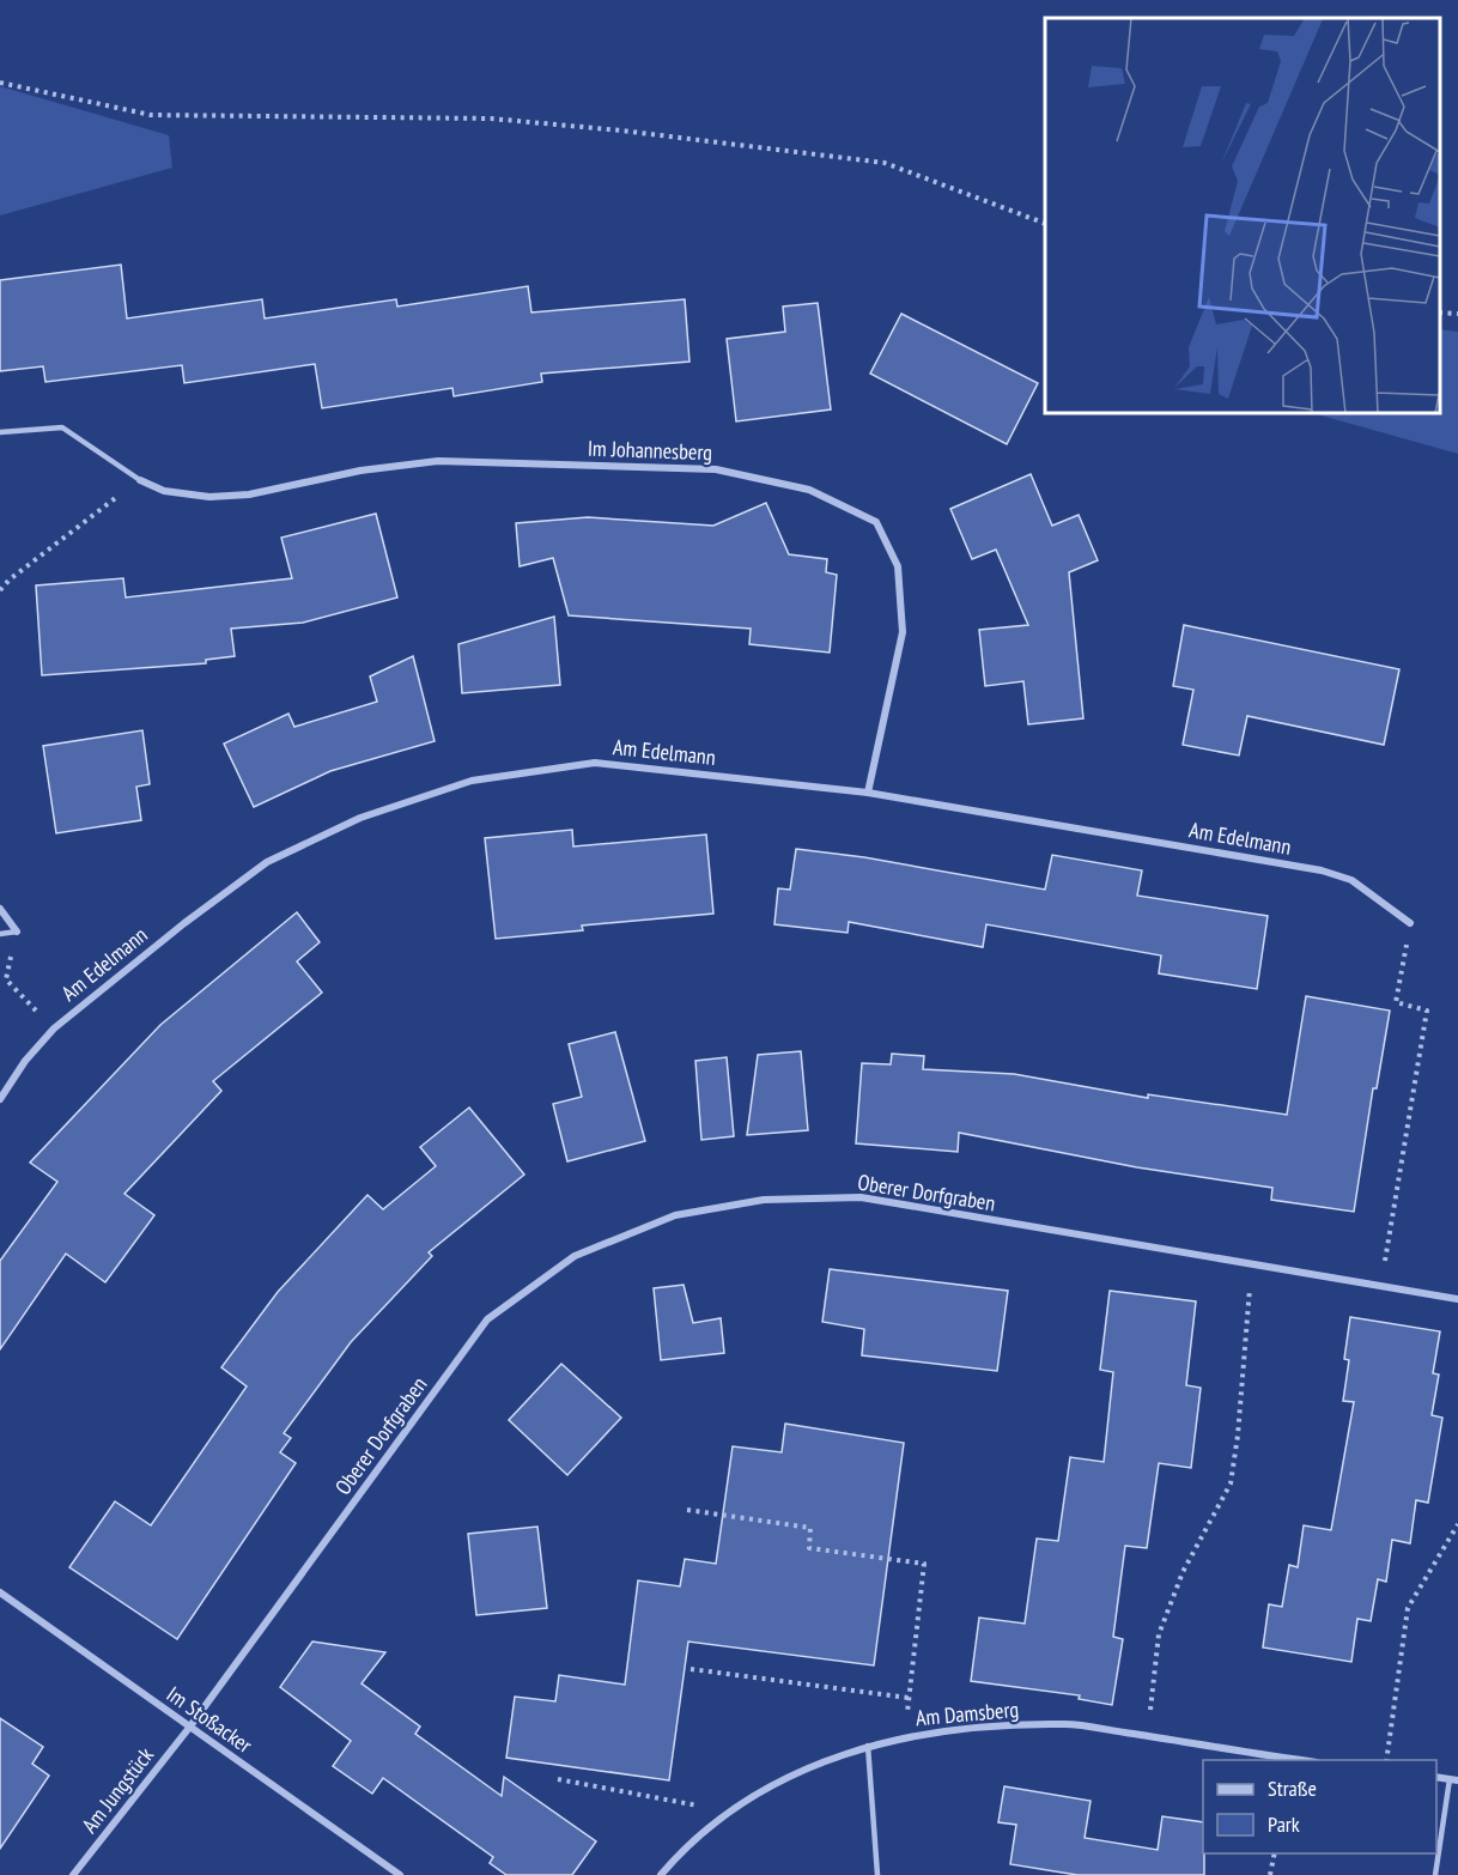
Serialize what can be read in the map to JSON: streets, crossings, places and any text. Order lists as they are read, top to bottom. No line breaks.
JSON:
{"streets":{"street":["Im Johannesberg","Am Edelmann","Oberer Dorfgraben","Am Damsberg","Im Stoßacker","Am Jungstück"]},"crossings":[["Im Johannesberg","Am Edelmann"],["Oberer Dorfgraben","Im Stoßacker"],["Oberer Dorfgraben","Am Jungstück"],["Im Stoßacker","Am Jungstück"]],"legend":["Straße","Park"]}
